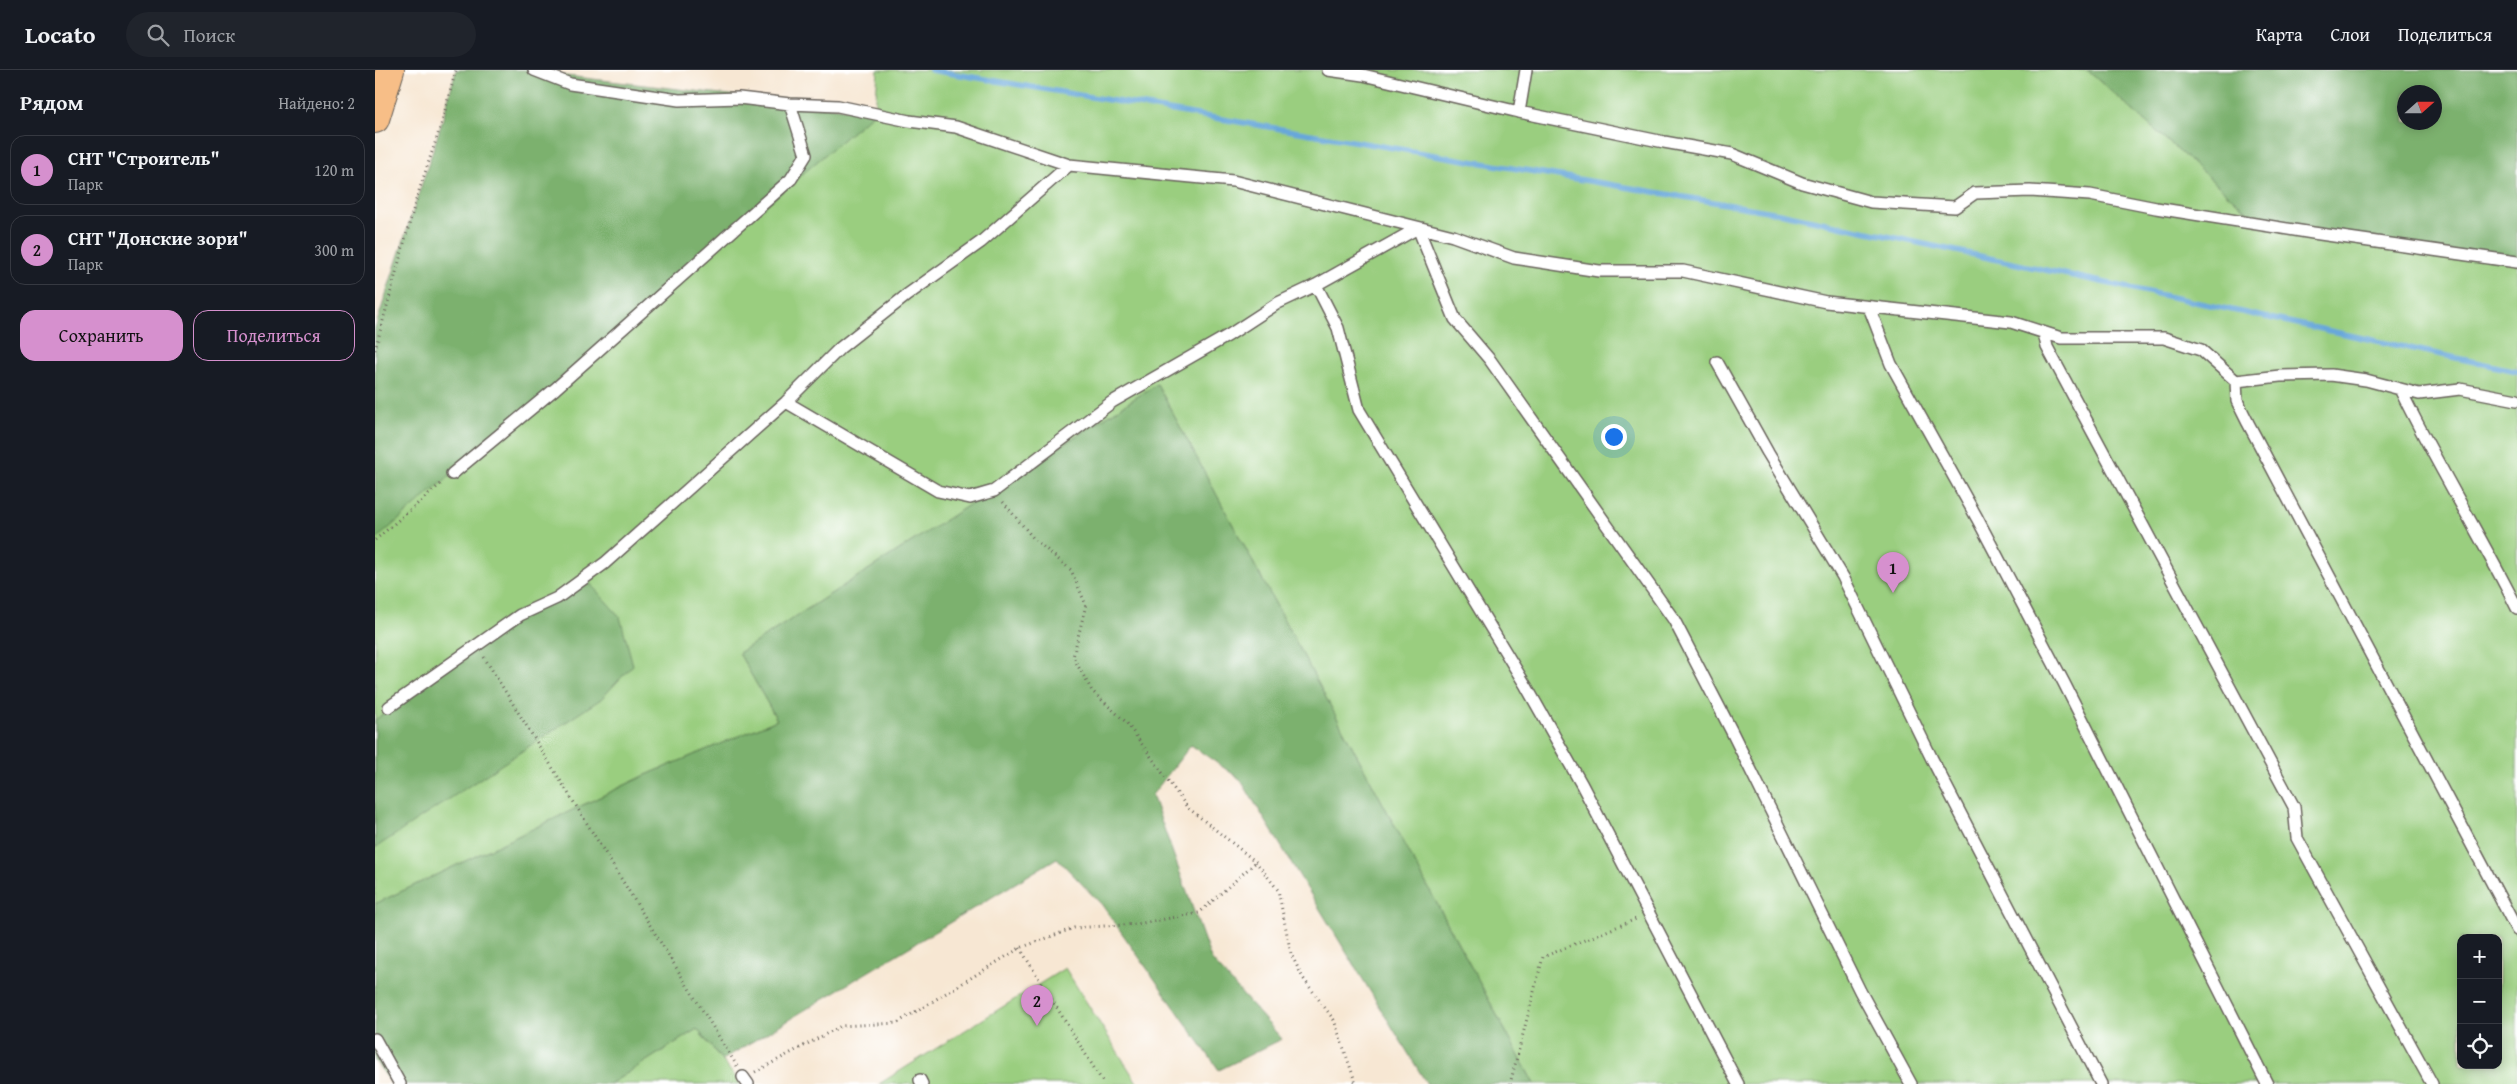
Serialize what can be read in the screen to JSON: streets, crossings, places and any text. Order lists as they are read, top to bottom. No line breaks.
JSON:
{"north":"right","page":{"header":"Locato","search":"Поиск","nav":["Карта","Слои","Поделиться"],"heading":["Рядом","Найдено: 2"],"list":[{"mark":"1","name":"СНТ \"Строитель\"","note":"Парк","value":"120 m"},{"mark":"2","name":"СНТ \"Донские зори\"","note":"Парк","value":"300 m"}],"buttons":["Сохранить","Поделиться"],"pins":["1","2"],"map_buttons":["+","−"]}}
